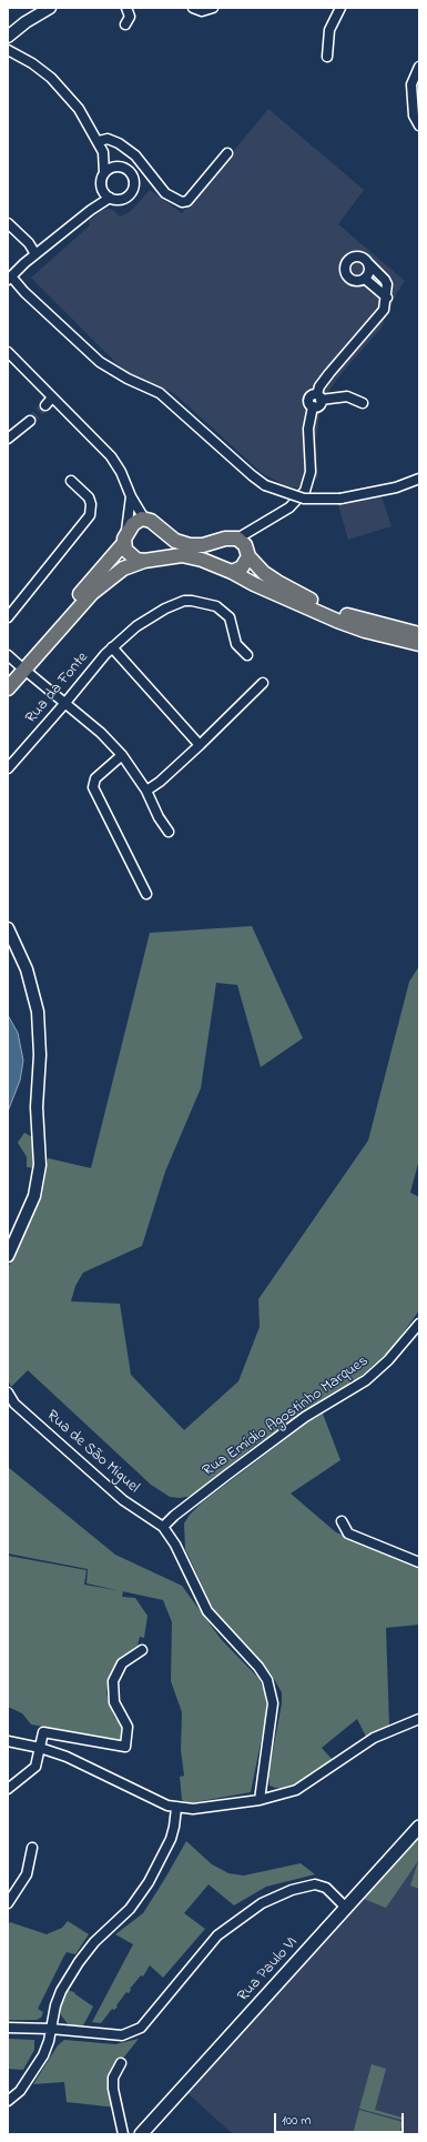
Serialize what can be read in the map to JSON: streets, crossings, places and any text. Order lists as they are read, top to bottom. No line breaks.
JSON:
{"streets":{"main road":["Rua Paulo VI"],"street":["Rua da Fonte","Rua Emídio Agostinho Marques","Rua de São Miguel"]},"crossings":[["Rua Emídio Agostinho Marques","Rua de São Miguel"]],"scale_bar":"100 m"}
